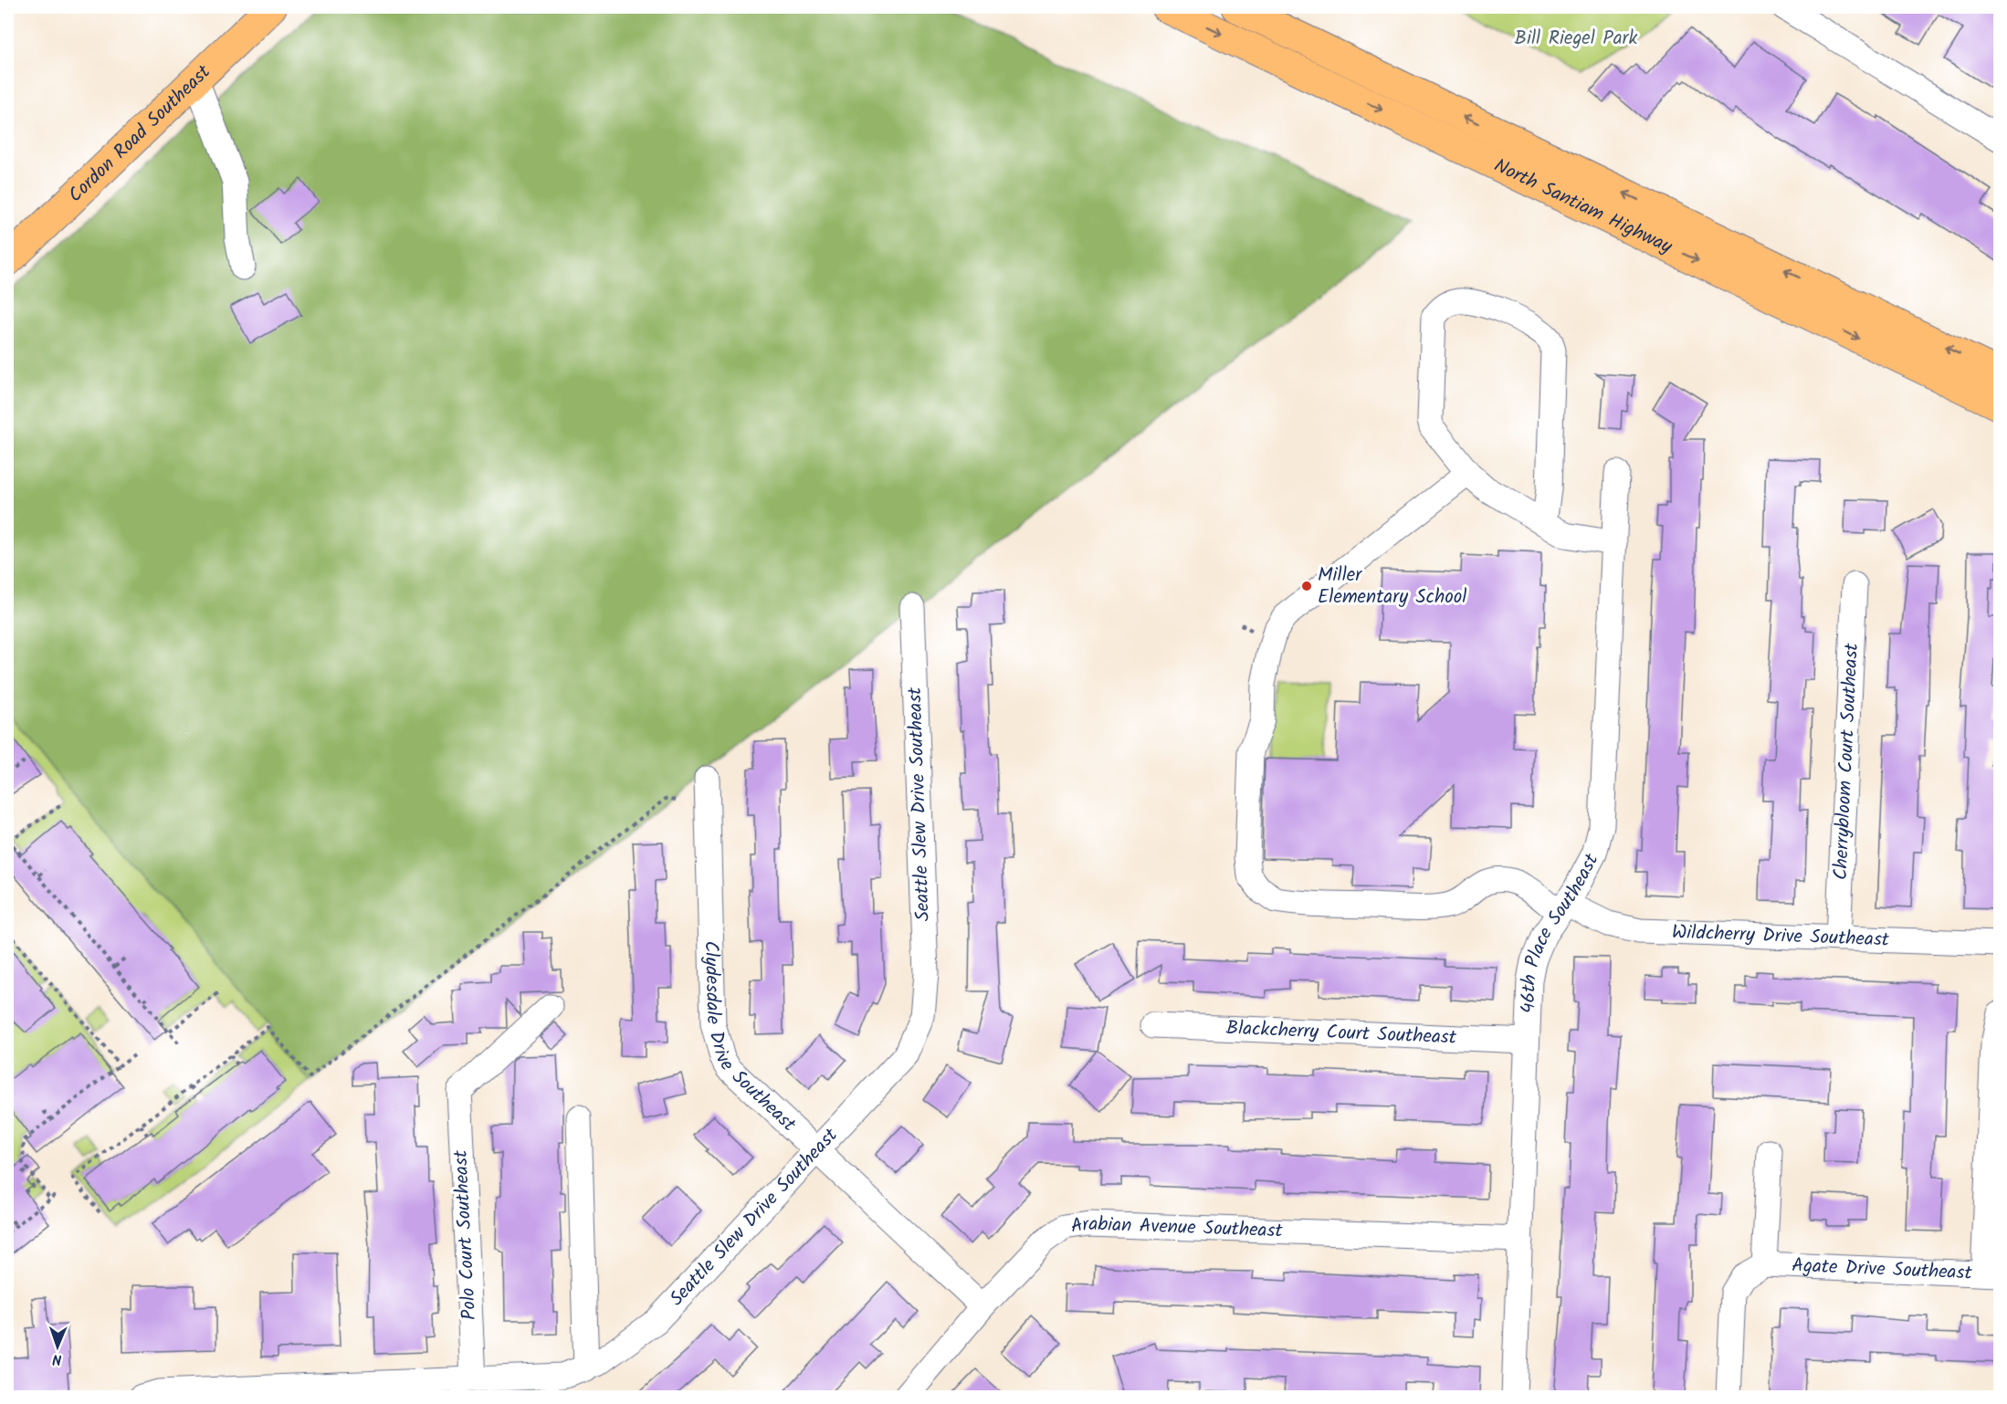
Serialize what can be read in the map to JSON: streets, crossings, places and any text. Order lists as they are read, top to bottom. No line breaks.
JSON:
{"streets":{"main road":["Cordon Road Southeast","North Santiam Highway"],"street":["Cherrybloom Court Southeast","Seattle Slew Drive Southeast","46th Place Southeast","Wildcherry Drive Southeast","Clydesdale Drive Southeast","Blackcherry Court Southeast","Arabian Avenue Southeast","Polo Court Southeast","Agate Drive Southeast"]},"crossings":[["Cherrybloom Court Southeast","Wildcherry Drive Southeast"],["Seattle Slew Drive Southeast","Clydesdale Drive Southeast"],["Seattle Slew Drive Southeast","Polo Court Southeast"],["46th Place Southeast","Wildcherry Drive Southeast"],["46th Place Southeast","Blackcherry Court Southeast"],["46th Place Southeast","Arabian Avenue Southeast"],["Clydesdale Drive Southeast","Arabian Avenue Southeast"]],"parks":["Bill Riegel Park"],"places":["Miller Elementary School"],"north":"bottom"}
